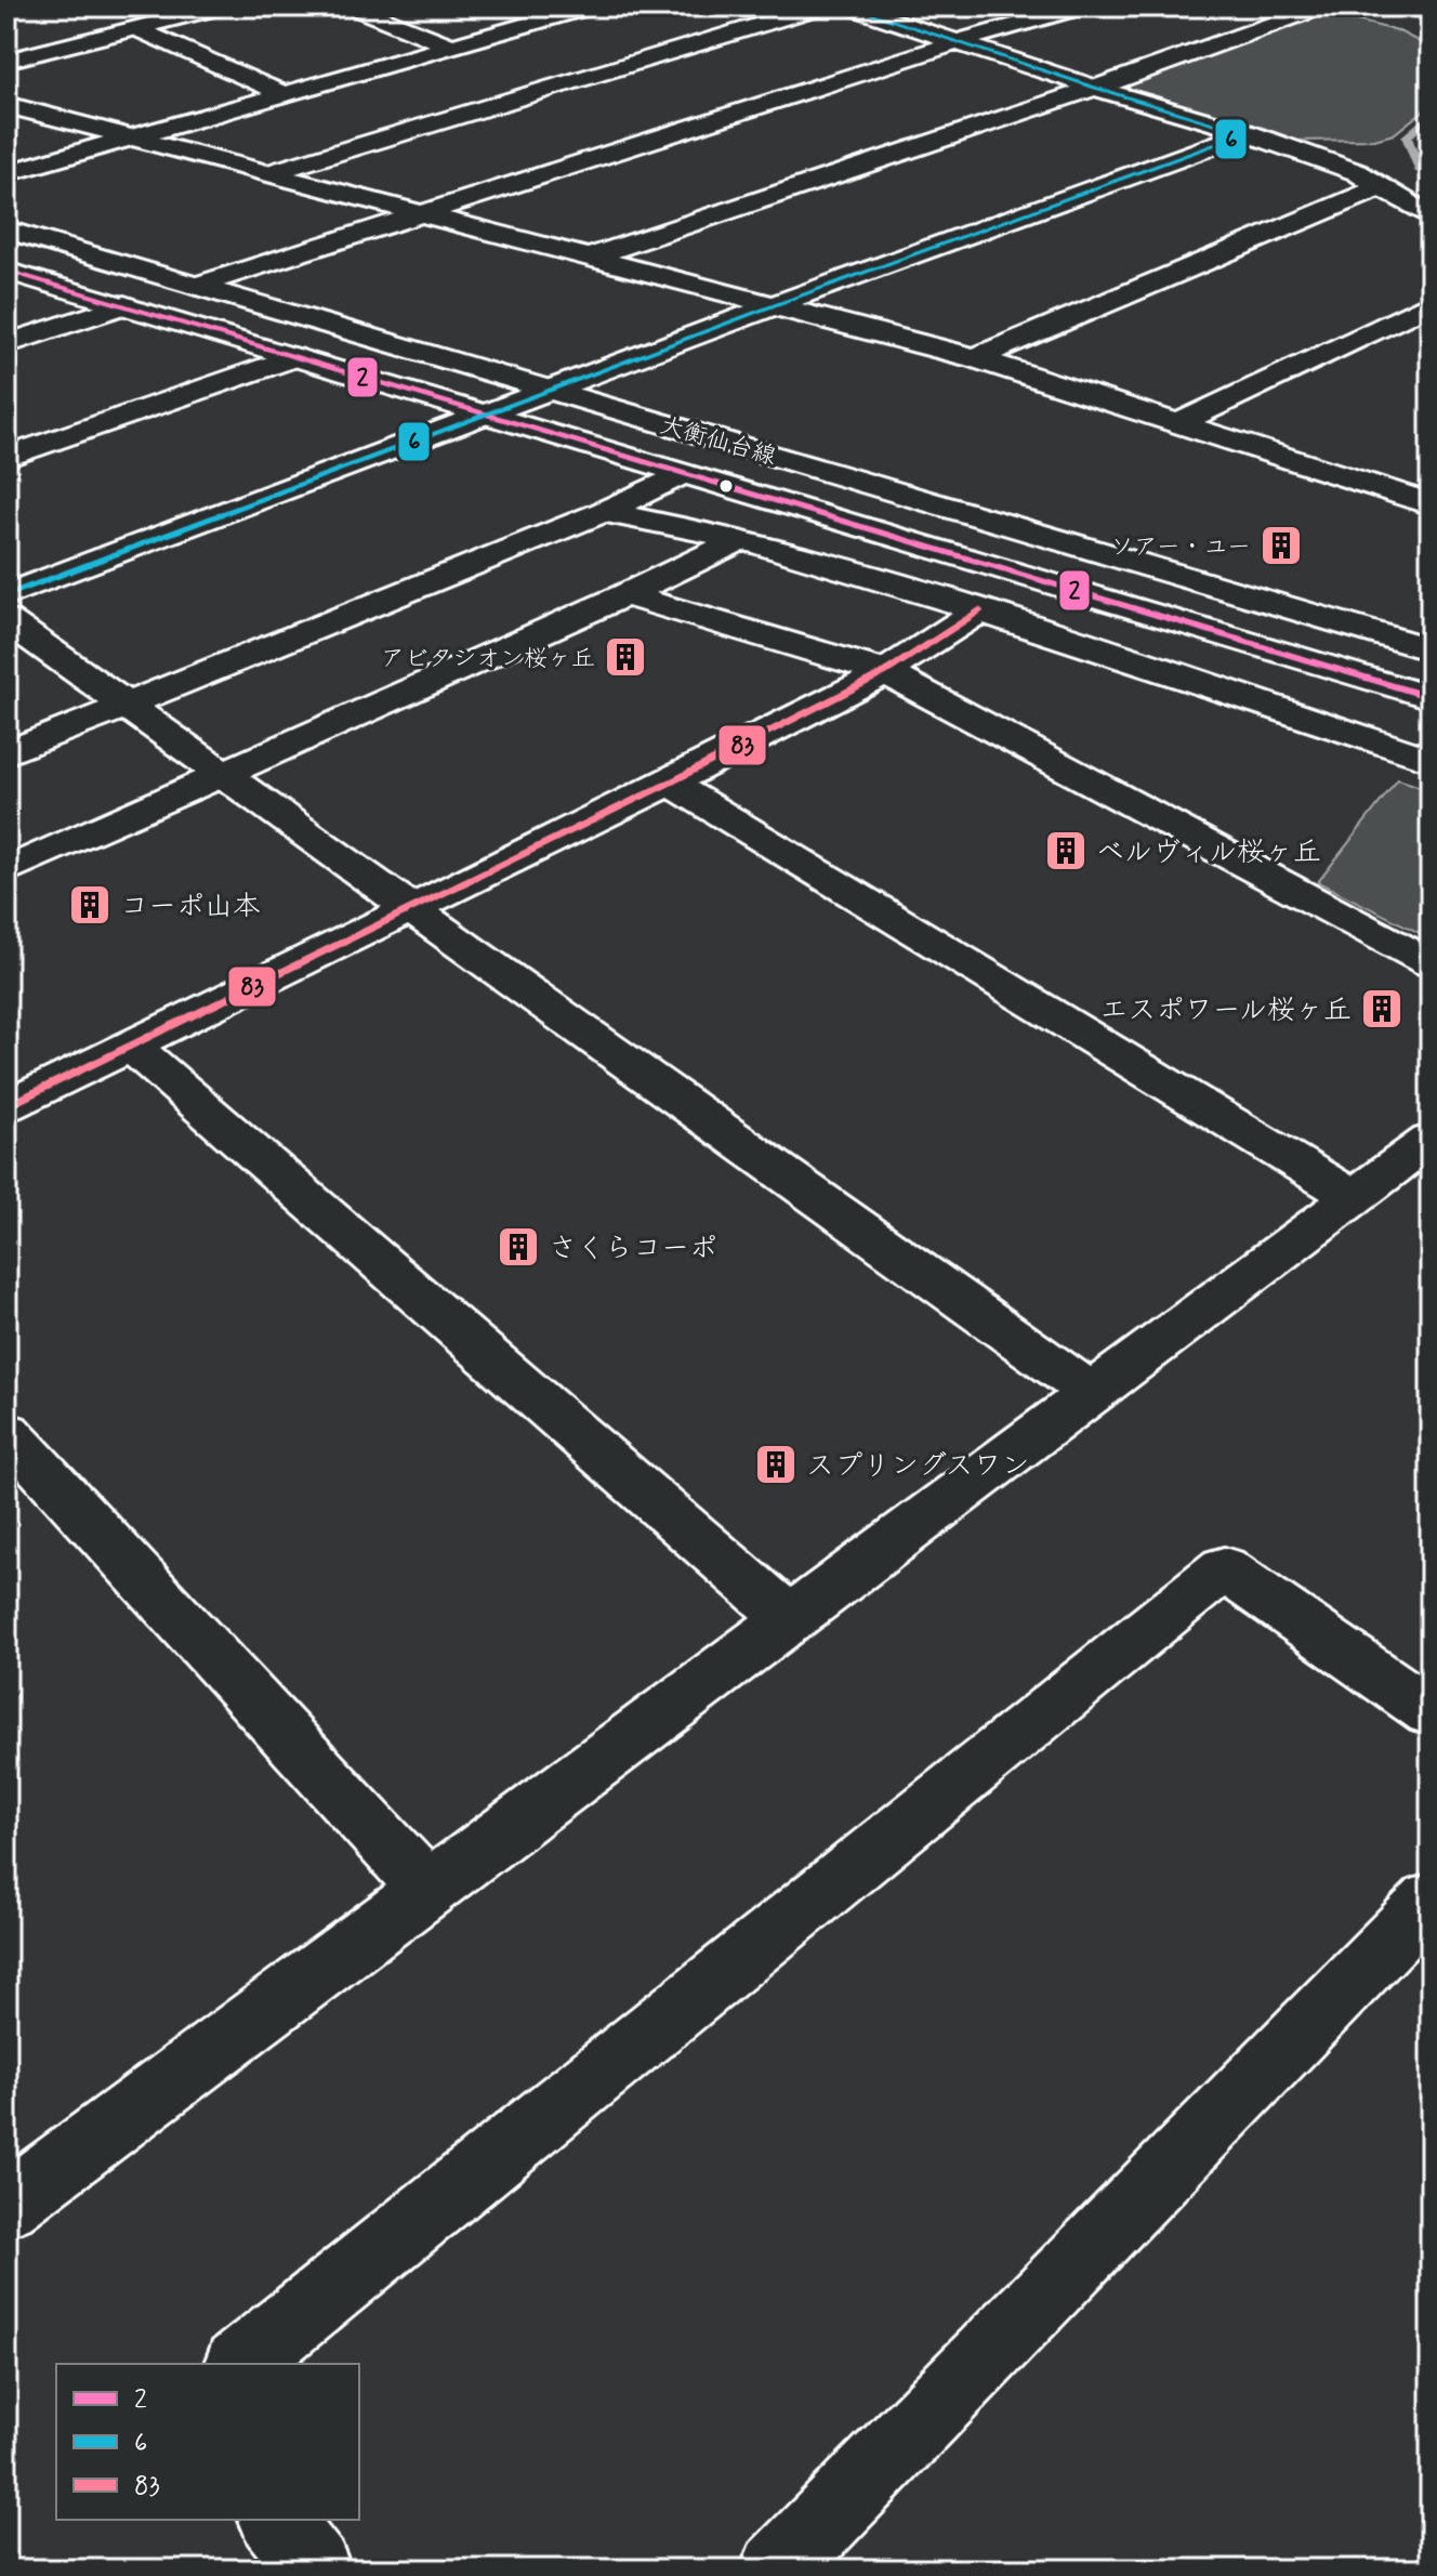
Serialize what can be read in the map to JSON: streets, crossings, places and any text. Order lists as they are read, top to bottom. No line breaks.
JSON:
{"streets":{"street":["大衡仙台線"]},"places":{"building":["ソアー・ユー","アビタシオン桜ヶ丘","ベルヴィル桜ヶ丘","コーポ山本","エスポワール桜ヶ丘","さくらコーポ","スプリングスワン"]},"lines":["transit line 6","transit line 2","transit line 83"],"legend":["2","6","83"]}
